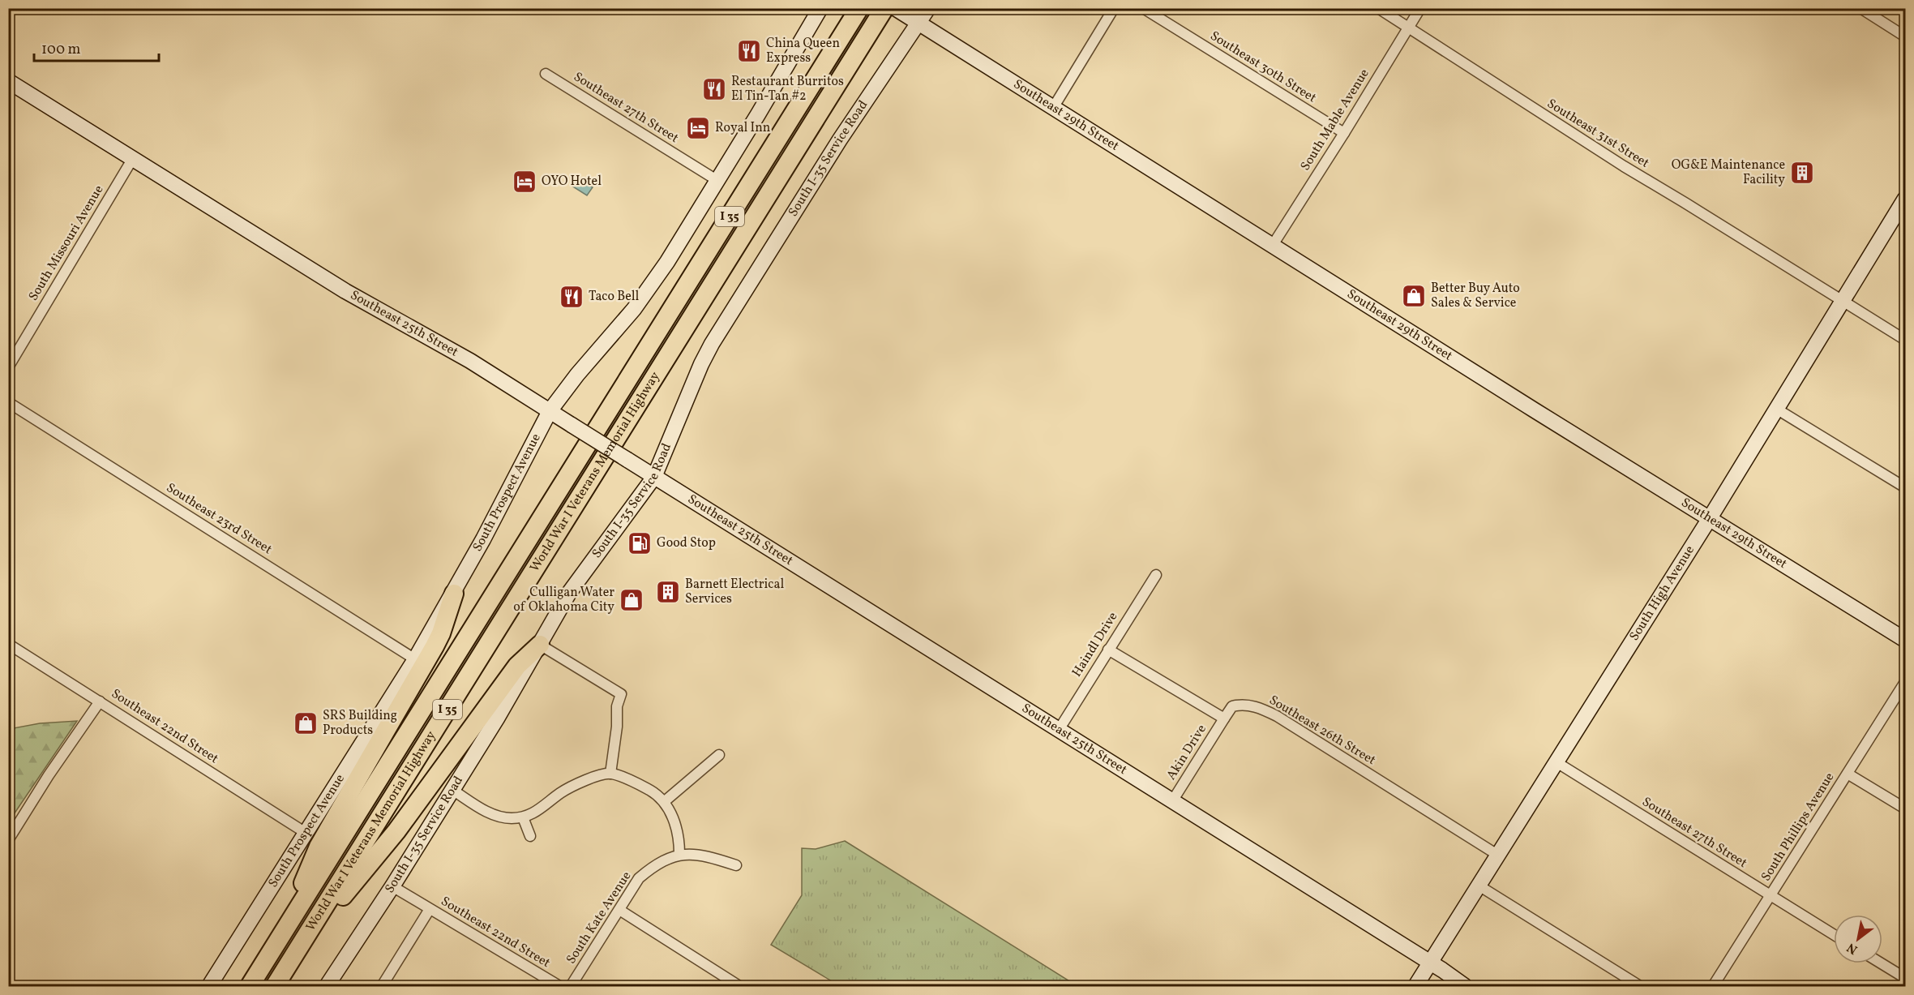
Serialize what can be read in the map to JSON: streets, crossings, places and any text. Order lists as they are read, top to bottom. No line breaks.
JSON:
{"streets":{"highway":["I 35","World War I Veterans Memorial Highway"],"main road":["Southeast 29th Street","South I-35 Service Road","Southeast 25th Street","South Prospect Avenue","South High Avenue"],"street":["Southeast 30th Street","Southeast 27th Street","South Mable Avenue","Southeast 31st Street","South Missouri Avenue","Southeast 23rd Street","Haindl Drive","Southeast 22nd Street","Southeast 26th Street","Akin Drive","South Phillips Avenue","South Kate Avenue"]},"crossings":[["Southeast 30th Street","South Mable Avenue"],["Southeast 27th Street","South Prospect Avenue"],["Southeast 27th Street","South High Avenue"],["Southeast 27th Street","South Phillips Avenue"],["Southeast 29th Street","South Mable Avenue"],["Southeast 29th Street","South I-35 Service Road"],["Southeast 29th Street","South High Avenue"],["South Mable Avenue","Southeast 31st Street"],["Southeast 31st Street","South High Avenue"],["South I-35 Service Road","Southeast 25th Street"],["South I-35 Service Road","Southeast 22nd Street"],["South Missouri Avenue","Southeast 25th Street"],["Southeast 25th Street","South Prospect Avenue"],["Southeast 25th Street","South High Avenue"],["Southeast 25th Street","Haindl Drive"],["Southeast 25th Street","Akin Drive"],["South Prospect Avenue","Southeast 23rd Street"],["South Prospect Avenue","Southeast 22nd Street"],["South High Avenue","Southeast 26th Street"],["Southeast 26th Street","Akin Drive"]],"places":{"restaurant":["China Queen Express","Restaurant Burritos El Tin-Tan #2","Taco Bell"],"hotel":["Royal Inn","OYO Hotel"],"building":["OG&E Maintenance Facility","Barnett Electrical Services"],"shop":["Better Buy Auto Sales & Service","Culligan Water of Oklahoma City","SRS Building Products"],"fuel station":["Good Stop"]},"scale_bar":"100 m","north":"bottom left"}
